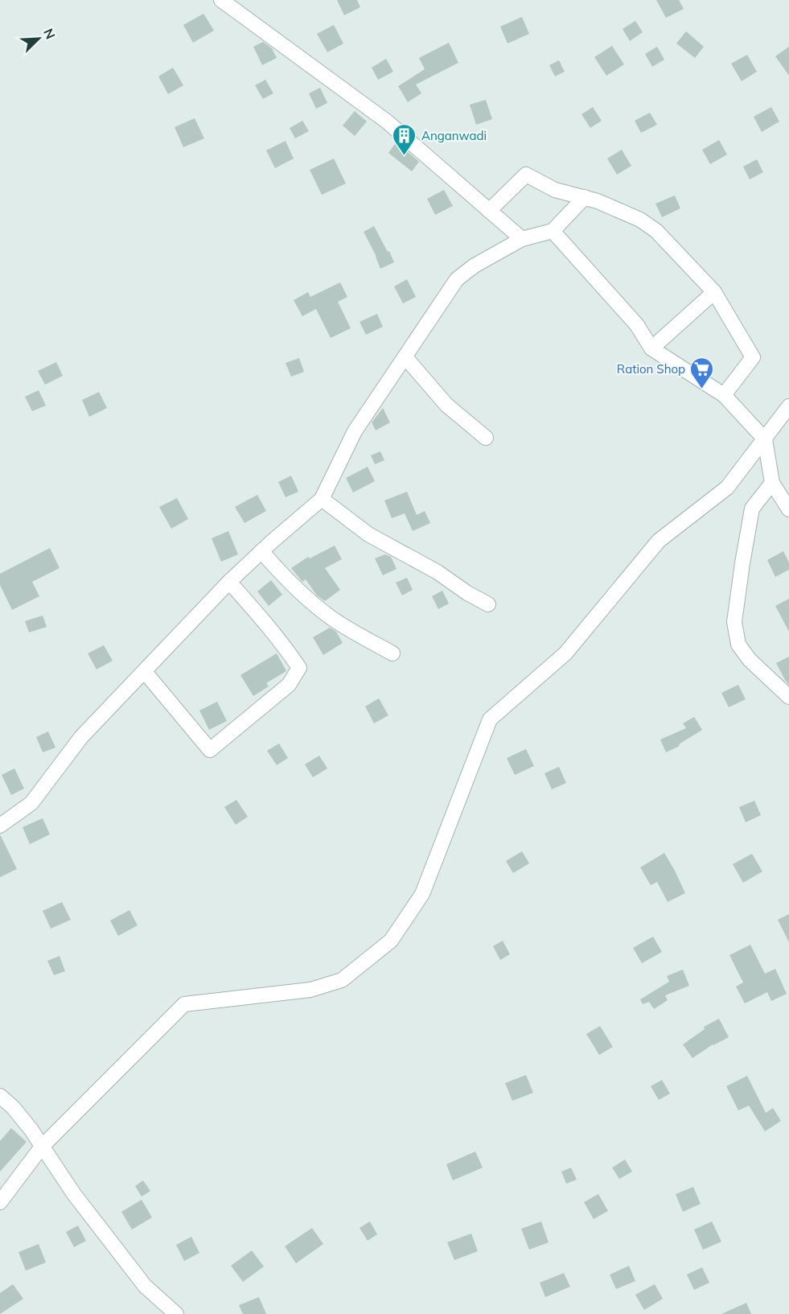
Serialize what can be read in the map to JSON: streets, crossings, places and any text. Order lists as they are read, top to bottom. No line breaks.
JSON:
{"places":{"building":["Anganwadi"],"supermarket":["Ration Shop"]},"north":"top right"}
